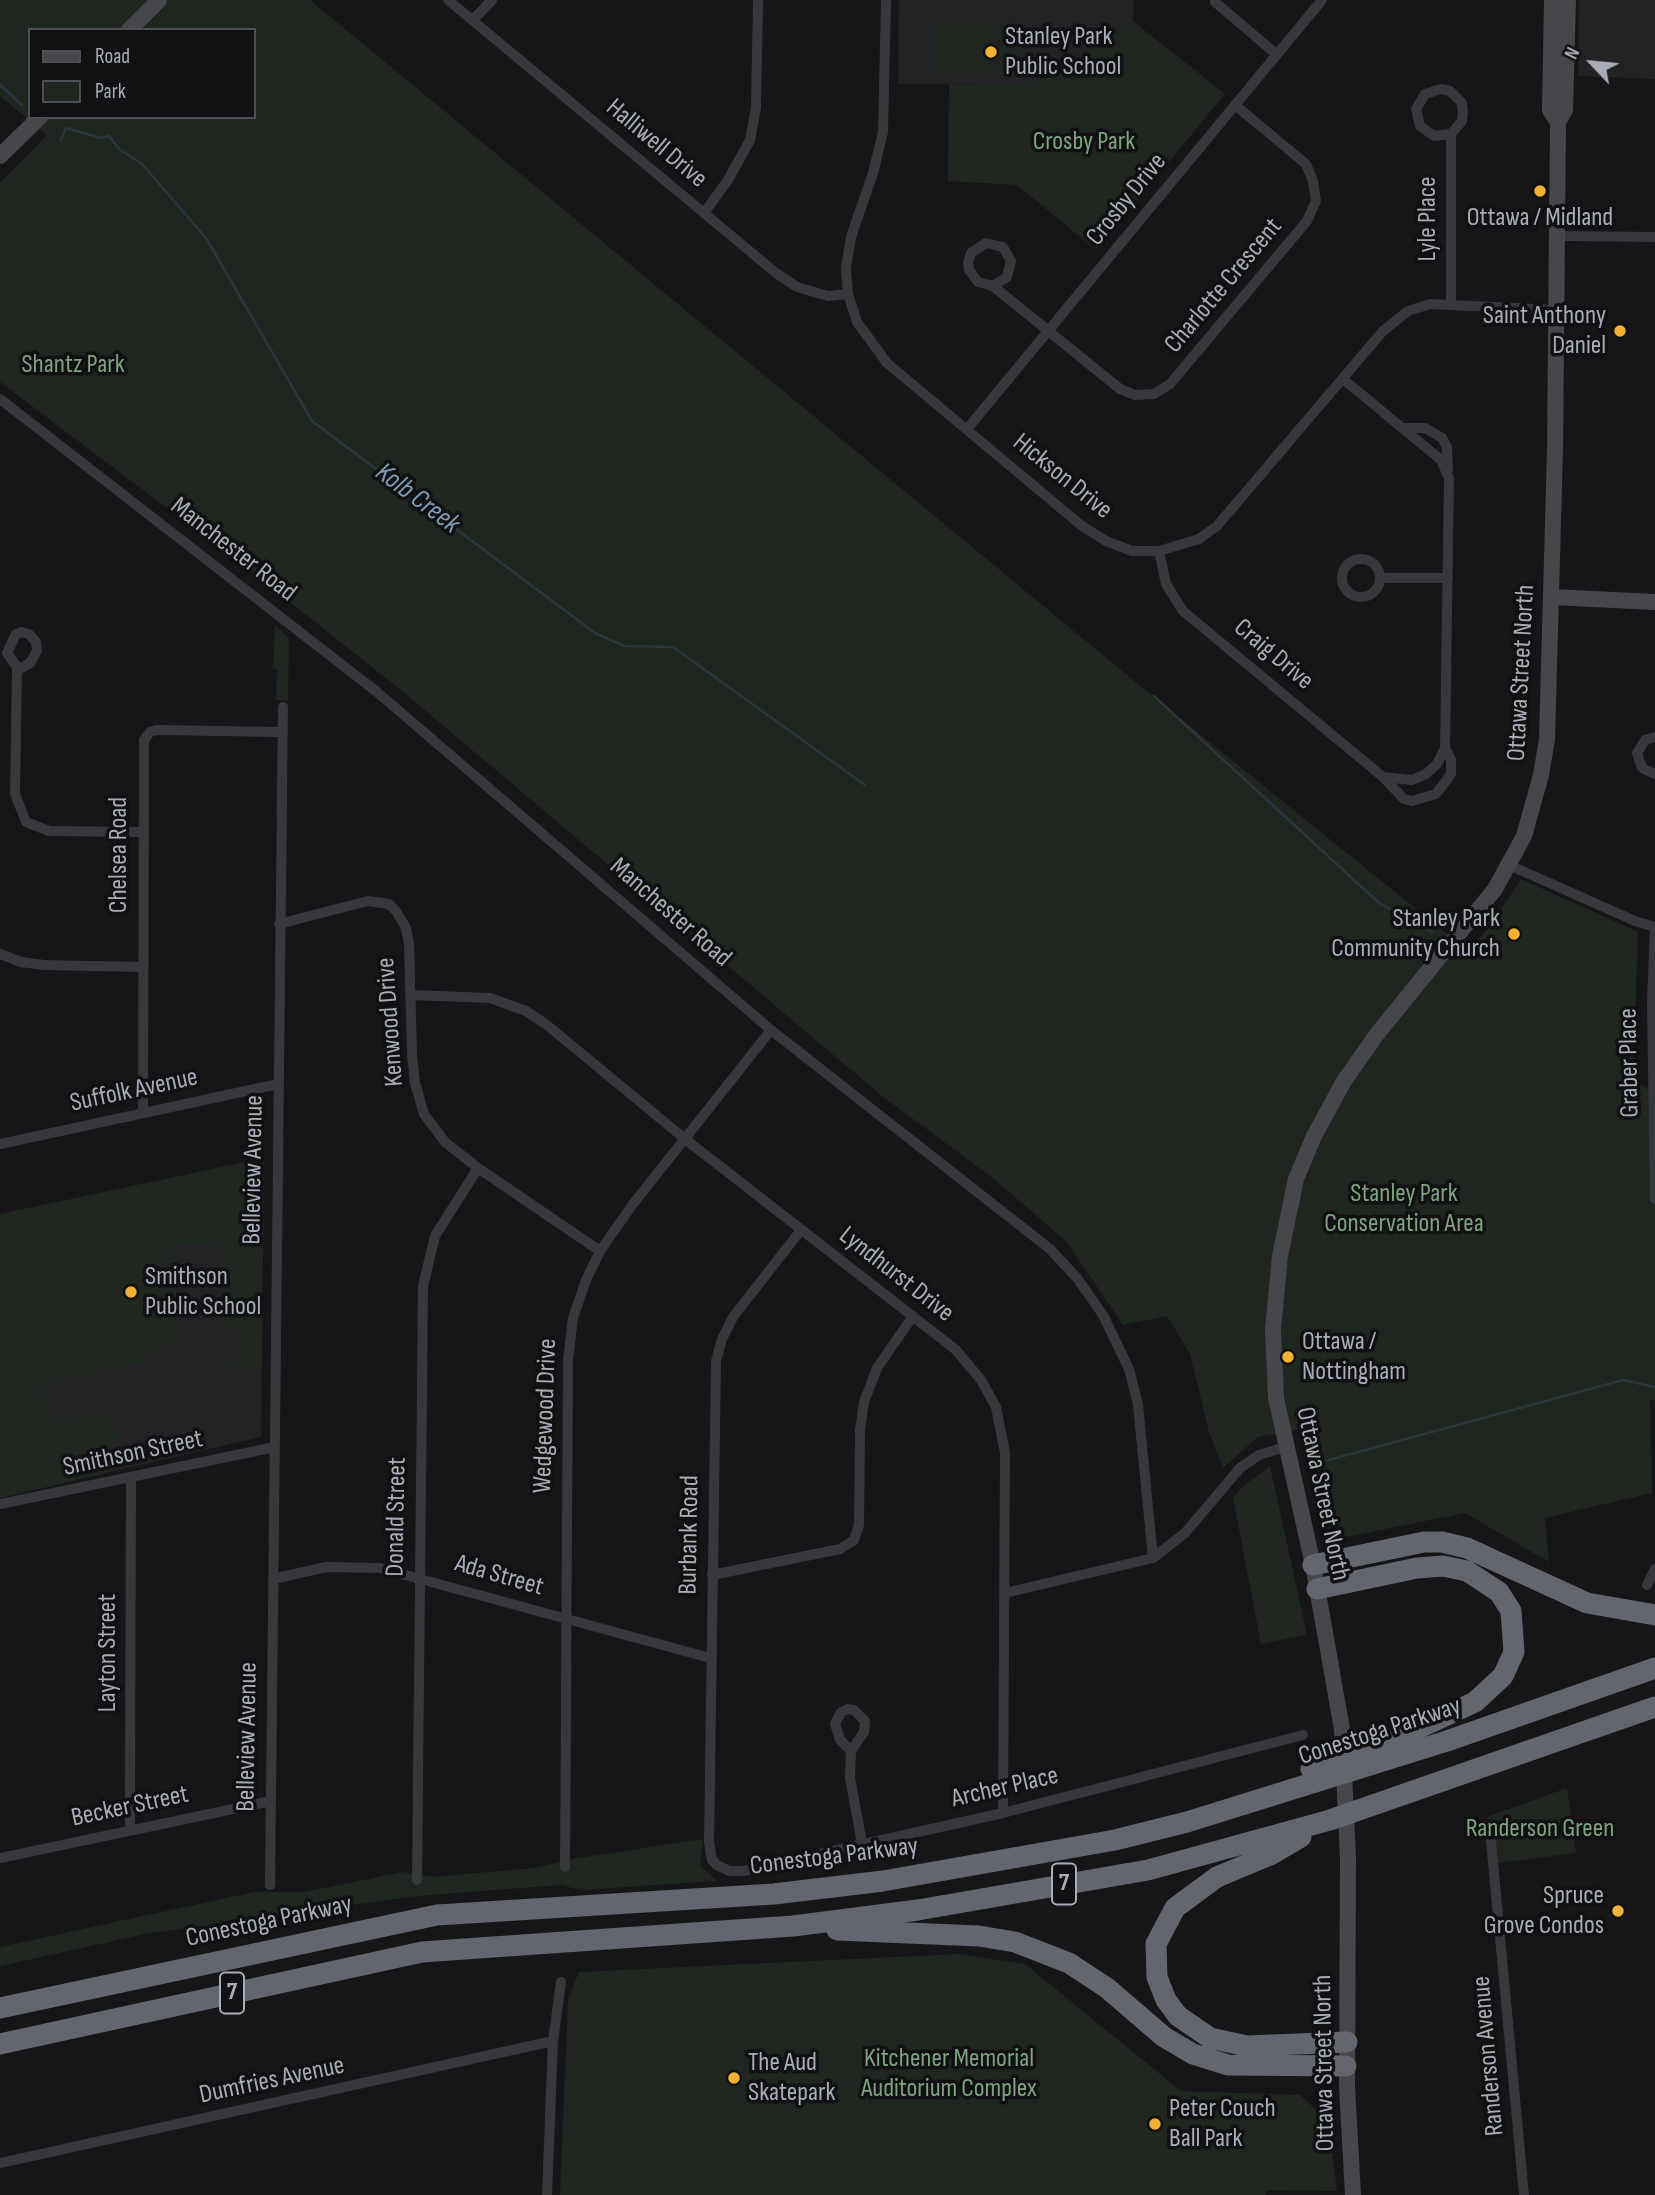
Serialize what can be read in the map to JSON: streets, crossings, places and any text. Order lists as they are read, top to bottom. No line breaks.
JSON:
{"streets":{"highway":["Conestoga Parkway","7"],"main road":["Ottawa Street North"],"street":["Halliwell Drive","Crosby Drive","Lyle Place","Charlotte Crescent","Hickson Drive","Manchester Road","Craig Drive","Chelsea Road","Kenwood Drive","Graber Place","Suffolk Avenue","Belleview Avenue","Lyndhurst Drive","Wedgewood Drive","Smithson Street","Donald Street","Burbank Road","Ada Street","Layton Street","Archer Place","Becker Street","Randerson Avenue","Dumfries Avenue"]},"crossings":[["Halliwell Drive","Hickson Drive"],["Crosby Drive","Charlotte Crescent"],["Crosby Drive","Hickson Drive"],["Lyle Place","Hickson Drive"],["Hickson Drive","Craig Drive"],["Hickson Drive","Ottawa Street North"],["Manchester Road","Wedgewood Drive"],["Chelsea Road","Suffolk Avenue"],["Chelsea Road","Belleview Avenue"],["Kenwood Drive","Belleview Avenue"],["Kenwood Drive","Lyndhurst Drive"],["Kenwood Drive","Wedgewood Drive"],["Kenwood Drive","Donald Street"],["Suffolk Avenue","Belleview Avenue"],["Belleview Avenue","Smithson Street"],["Belleview Avenue","Ada Street"],["Belleview Avenue","Becker Street"],["Lyndhurst Drive","Wedgewood Drive"],["Lyndhurst Drive","Burbank Road"],["Lyndhurst Drive","Archer Place"],["Wedgewood Drive","Ada Street"],["Smithson Street","Layton Street"],["Donald Street","Ada Street"],["Burbank Road","Ada Street"],["Burbank Road","Archer Place"],["Layton Street","Becker Street"]],"water":["Kolb Creek"],"parks":["Crosby Park","Shantz Park","Stanley Park Conservation Area","Randerson Green","Kitchener Memorial Auditorium Complex"],"places":["Stanley Park Public School","Ottawa / Midland","Saint Anthony Daniel","Stanley Park Community Church","Smithson Public School","Ottawa / Nottingham","Spruce Grove Condos","The Aud Skatepark","Peter Couch Ball Park"],"legend":["Road","Park"],"north":"top left"}
